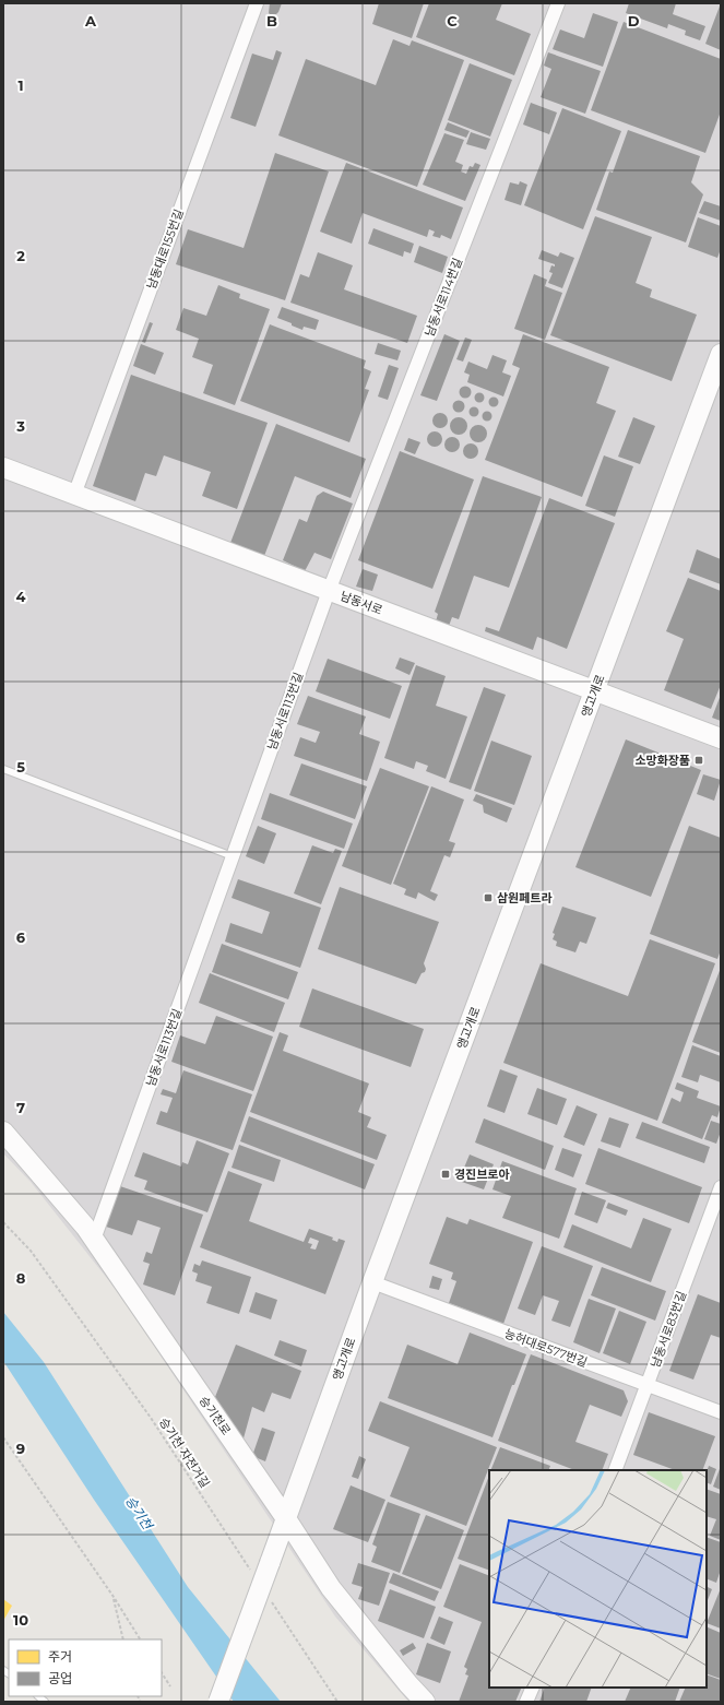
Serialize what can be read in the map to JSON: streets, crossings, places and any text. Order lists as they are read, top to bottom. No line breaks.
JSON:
{"streets":{"street":["남동대로155번길","남동서로114번길","남동서로","앵고개로","남동서로113번길","남동서로83번길","능허대로577번길","승기천로"],"path":["승기천 자전거길"]},"crossings":[["남동대로155번길","남동서로"],["남동서로114번길","남동서로"],["남동서로114번길","남동서로113번길"],["남동서로","앵고개로"],["남동서로","남동서로113번길"],["앵고개로","능허대로577번길"],["앵고개로","승기천로"],["남동서로113번길","승기천로"],["남동서로83번길","능허대로577번길"]],"water":["승기천"],"places":{"transit":["소망화장품","삼원페트라","경진브로아"]},"legend":["주거","공업"],"grid":{"columns":["A","B","C","D"],"rows":["1","2","3","4","5","6","7","8","9","10"]}}
